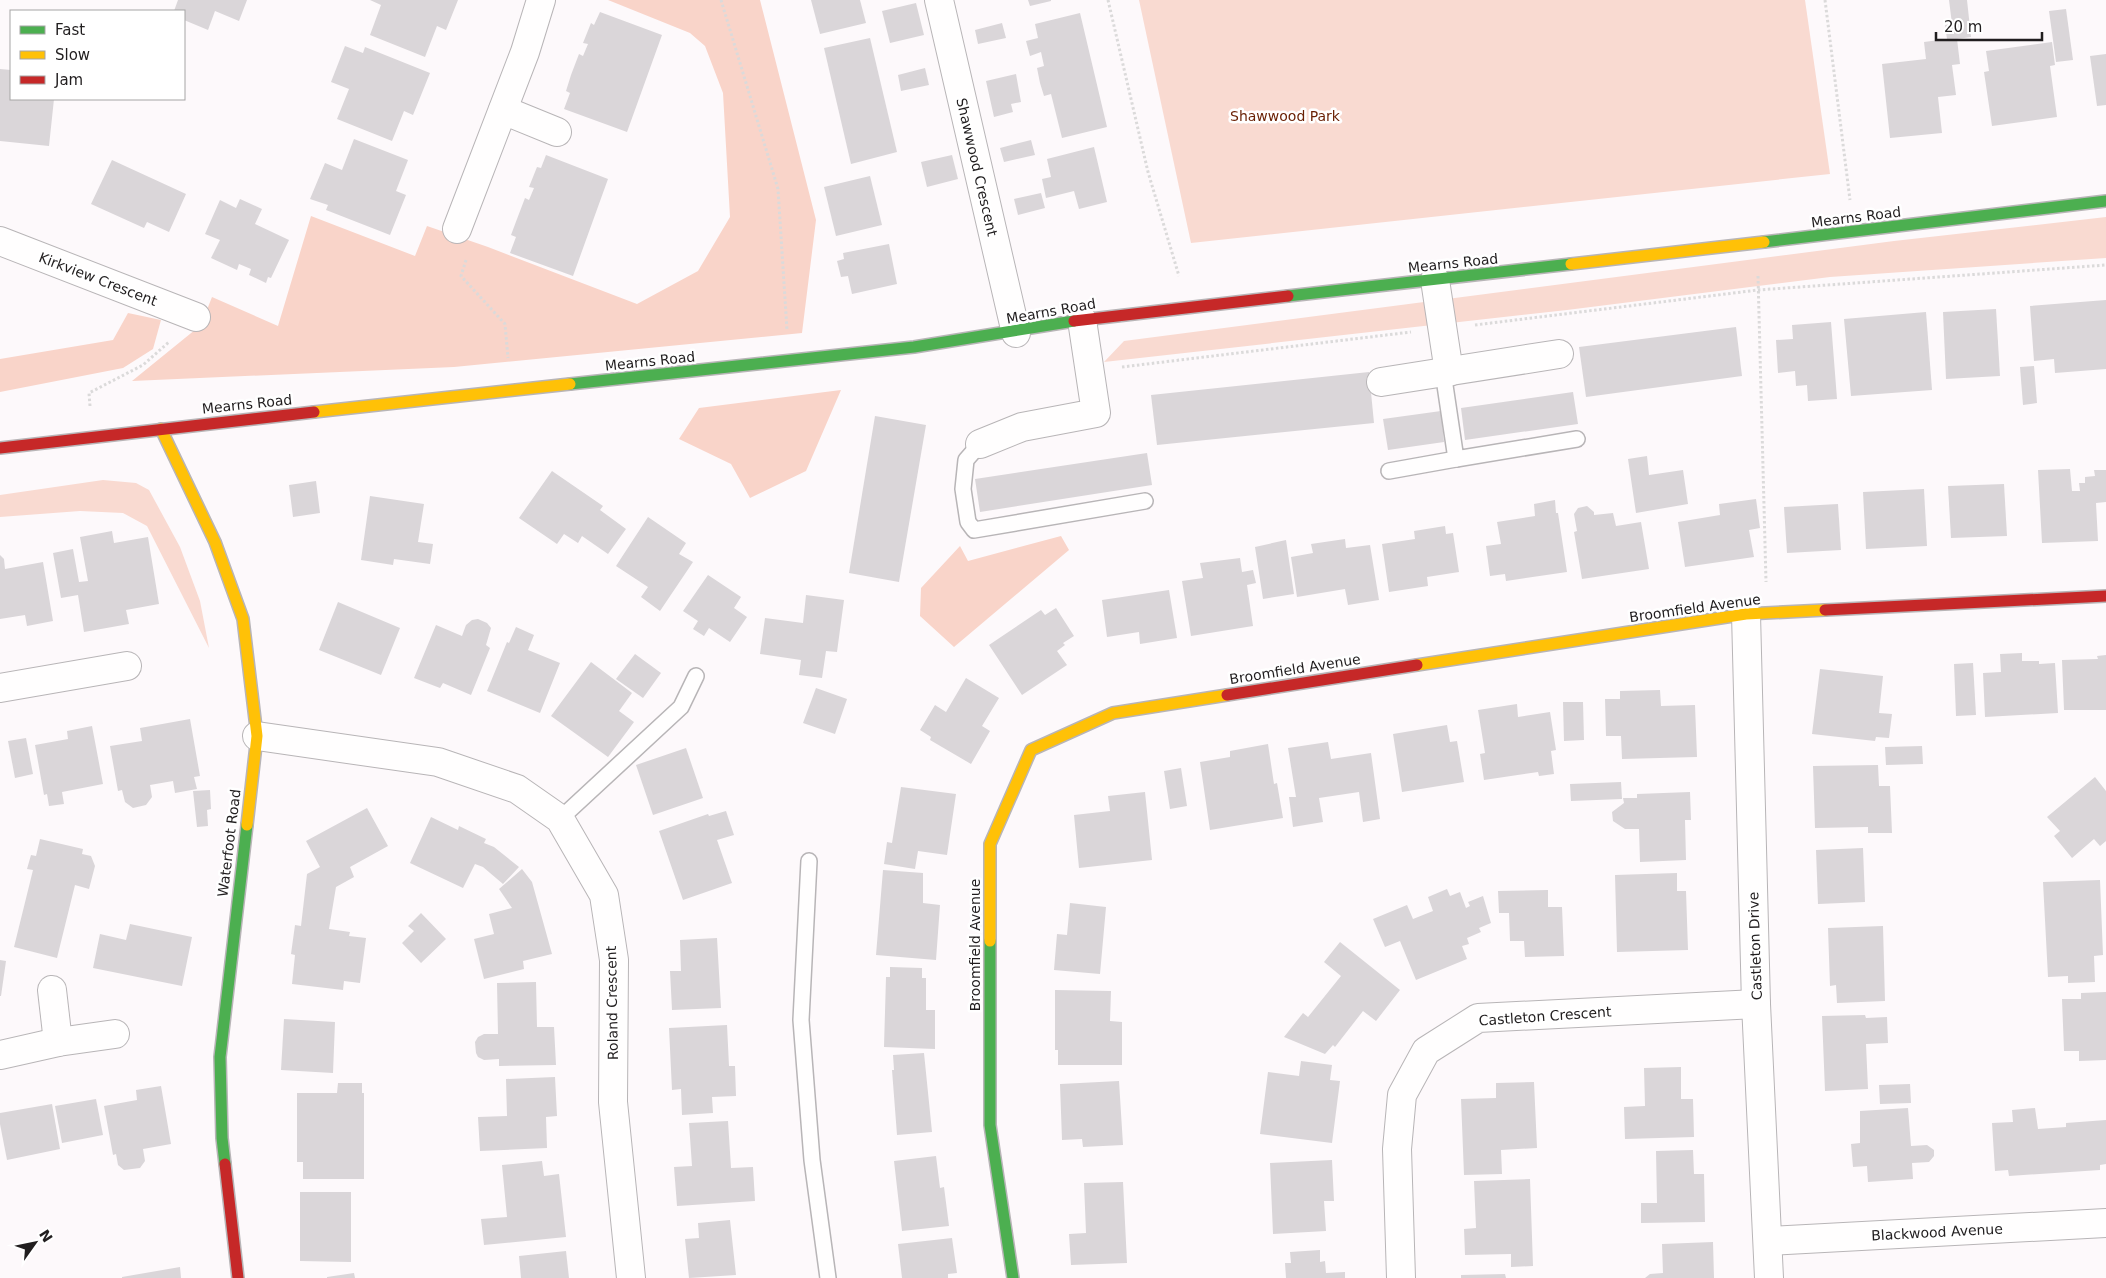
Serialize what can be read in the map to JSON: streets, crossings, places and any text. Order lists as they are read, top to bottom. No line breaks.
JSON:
{"streets":{"street":["Shawwood Crescent","Mearns Road","Kirkview Crescent","Broomfield Avenue","Waterfoot Road","Castleton Drive","Roland Crescent","Castleton Crescent","Blackwood Avenue"]},"crossings":[["Shawwood Crescent","Mearns Road"],["Mearns Road","Waterfoot Road"],["Broomfield Avenue","Castleton Drive"],["Waterfoot Road","Roland Crescent"],["Castleton Drive","Castleton Crescent"],["Castleton Drive","Blackwood Avenue"]],"parks":["Shawwood Park"],"legend":["Fast","Slow","Jam"],"scale_bar":"20 m","north":"top right"}
